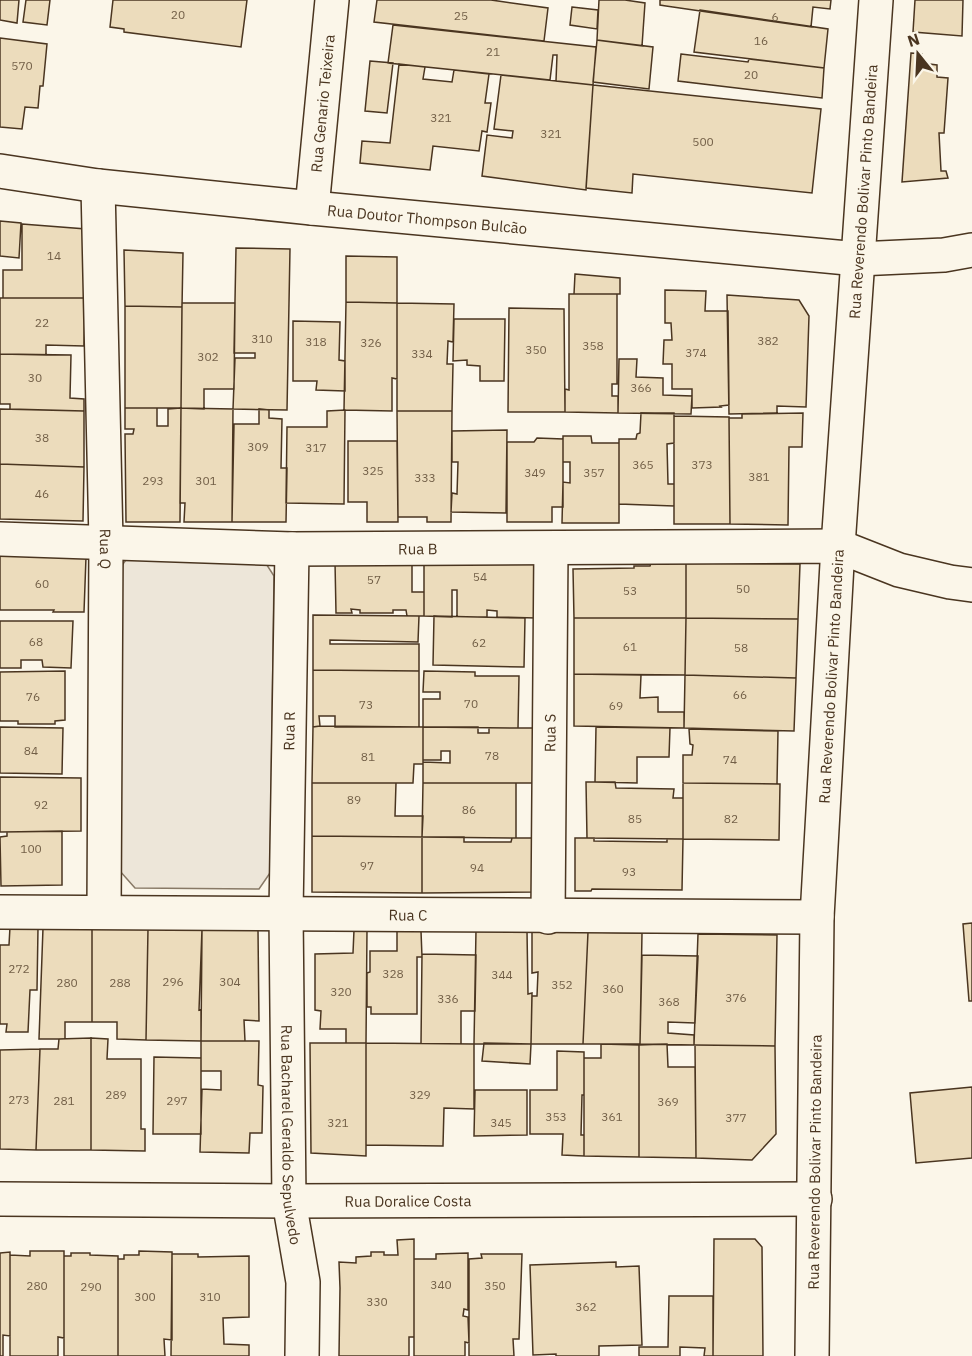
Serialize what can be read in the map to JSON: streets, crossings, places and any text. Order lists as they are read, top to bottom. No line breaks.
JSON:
{"streets":{"street":["Rua Genario Teixeira","Rua Reverendo Bolivar Pinto Bandeira","Rua Doutor Thompson Bulcão","Rua Q","Rua B","Rua R","Rua S","Rua C","Rua Bacharel Geraldo Sepulvedo","Rua Doralice Costa"]},"crossings":[["Rua Genario Teixeira","Rua Doutor Thompson Bulcão"],["Rua Reverendo Bolivar Pinto Bandeira","Rua Doutor Thompson Bulcão"],["Rua Reverendo Bolivar Pinto Bandeira","Rua B"],["Rua Reverendo Bolivar Pinto Bandeira","Rua C"],["Rua Reverendo Bolivar Pinto Bandeira","Rua Doralice Costa"],["Rua Doutor Thompson Bulcão","Rua Q"],["Rua Q","Rua B"],["Rua Q","Rua C"],["Rua B","Rua R"],["Rua B","Rua S"],["Rua R","Rua C"],["Rua R","Rua Bacharel Geraldo Sepulvedo"],["Rua S","Rua C"],["Rua C","Rua Bacharel Geraldo Sepulvedo"],["Rua Bacharel Geraldo Sepulvedo","Rua Doralice Costa"]],"house_numbers":["20","25","6","16","21","570","20","321","321","500","14","22","310","382","318","326","358","350","374","334","302","30","366","38","309","317","365","373","325","349","357","381","333","293","301","46","54","57","60","50","53","68","62","61","58","66","76","70","73","69","84","78","81","74","89","92","86","85","82","100","97","94","93","272","328","344","296","304","280","288","352","360","320","376","336","368","289","329","273","281","297","369","353","361","377","321","345","340","280","350","290","300","310","330","362"],"north":"top"}
